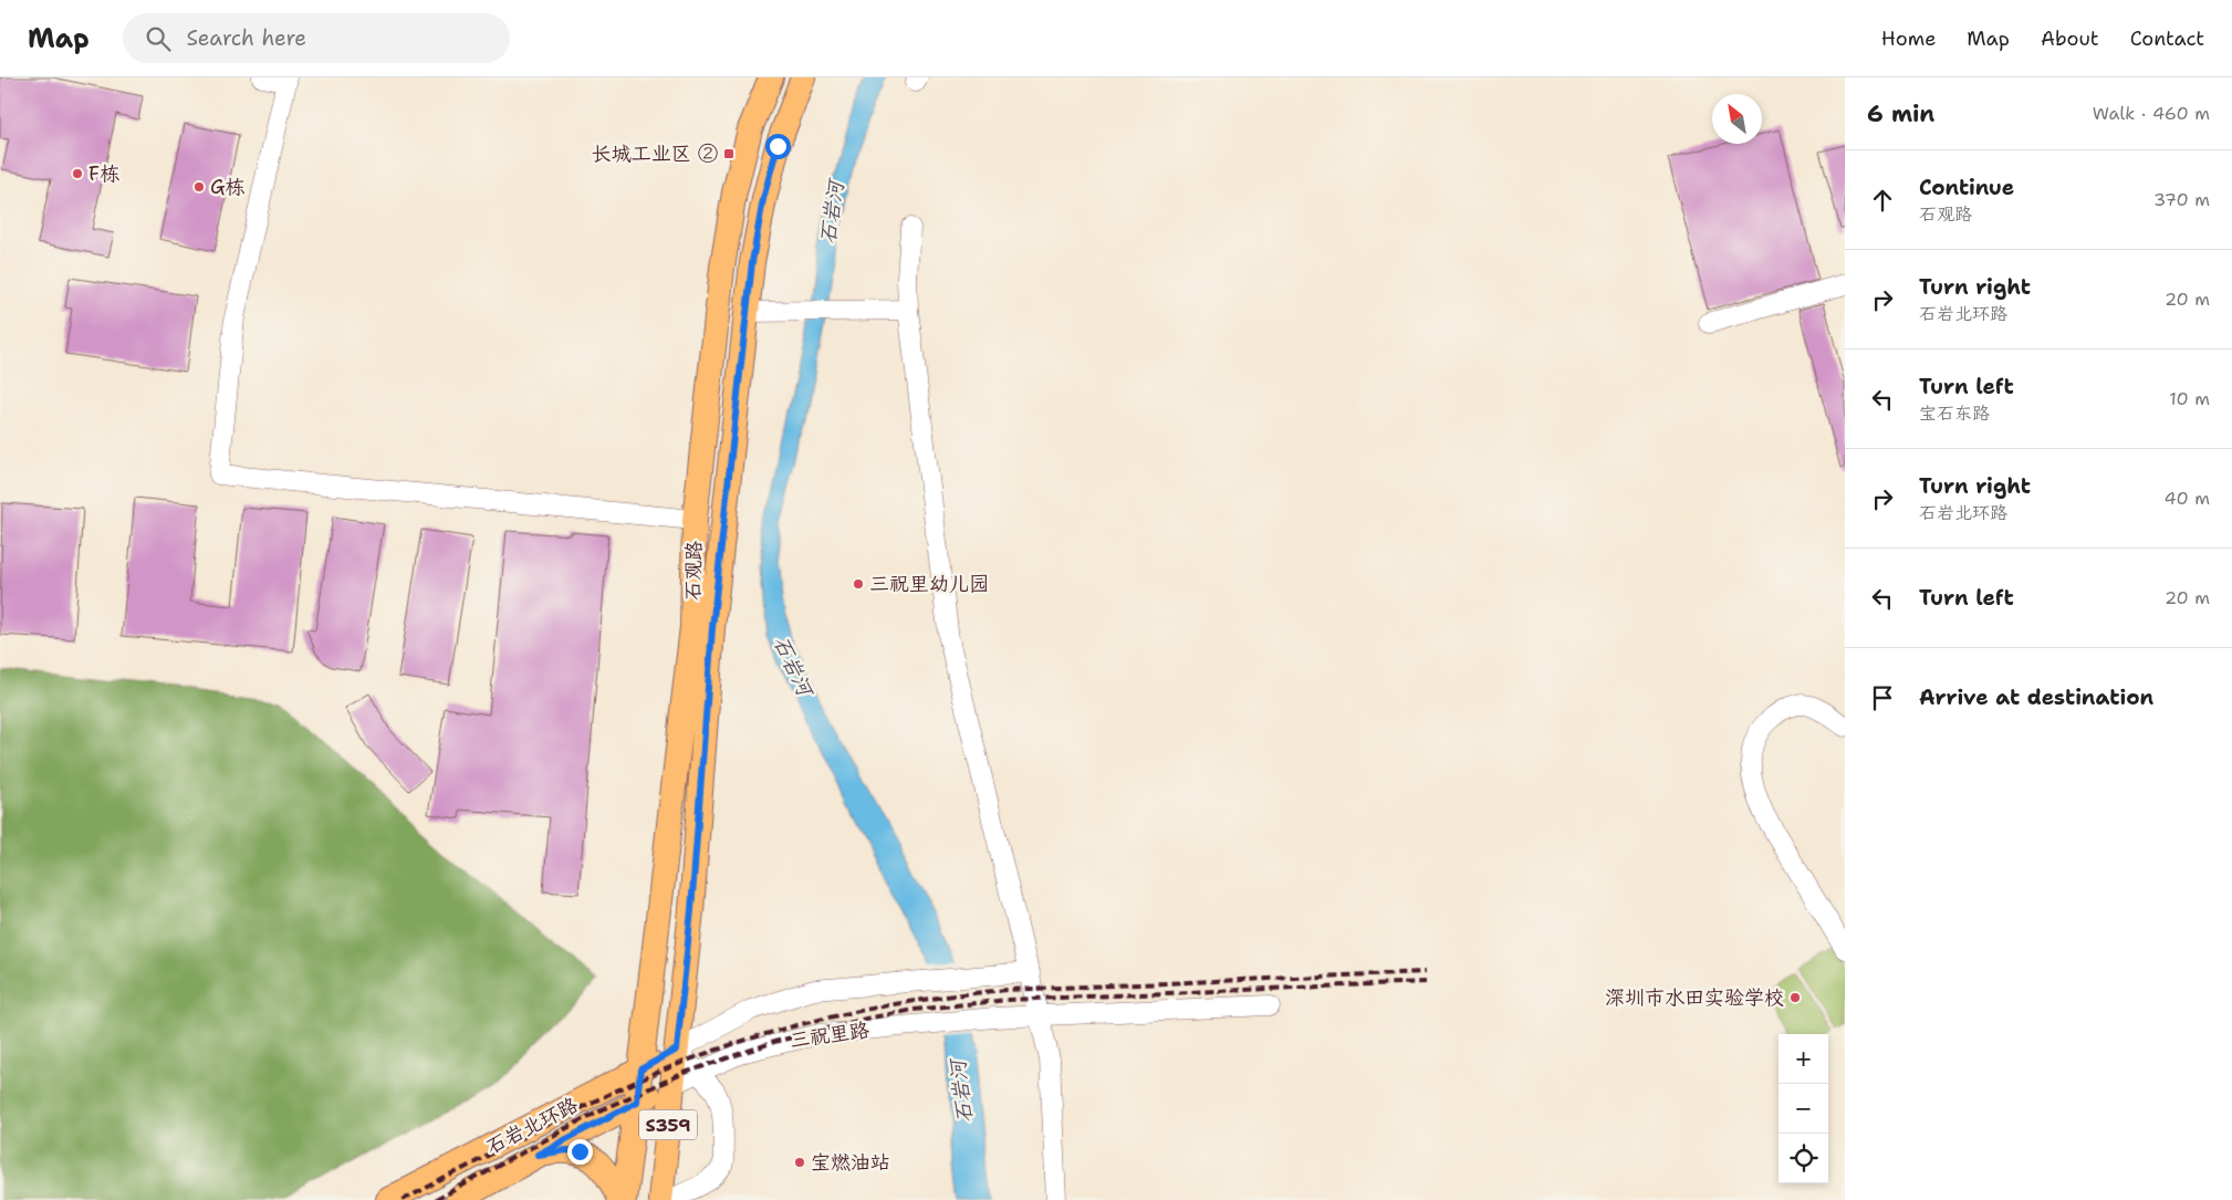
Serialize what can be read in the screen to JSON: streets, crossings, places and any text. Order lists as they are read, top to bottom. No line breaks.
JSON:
{"streets":{"main road":["石观路","S359","石岩北环路"],"street":["三祝里路"]},"crossings":[["石观路","S359"],["石观路","石岩北环路"],["三祝里路","S359"],["三祝里路","石岩北环路"],["S359","石岩北环路"]],"water":["石岩河"],"places":{"transit":["长城工业区 ②"],"other":["F栋","G栋","三祝里幼儿园","深圳市水田实验学校","宝燃油站"]},"north":"top left","page":{"header":"Map","search":"Search here","nav":["Home","Map","About","Contact"],"heading":["6 min","Walk · 460 m"],"list":[["Continue","石观路","370 m"],["Turn right","石岩北环路","20 m"],["Turn left","宝石东路","10 m"],["Turn right","石岩北环路","40 m"],["Turn left","20 m"],"Arrive at destination"],"map_buttons":["+","−"]}}
